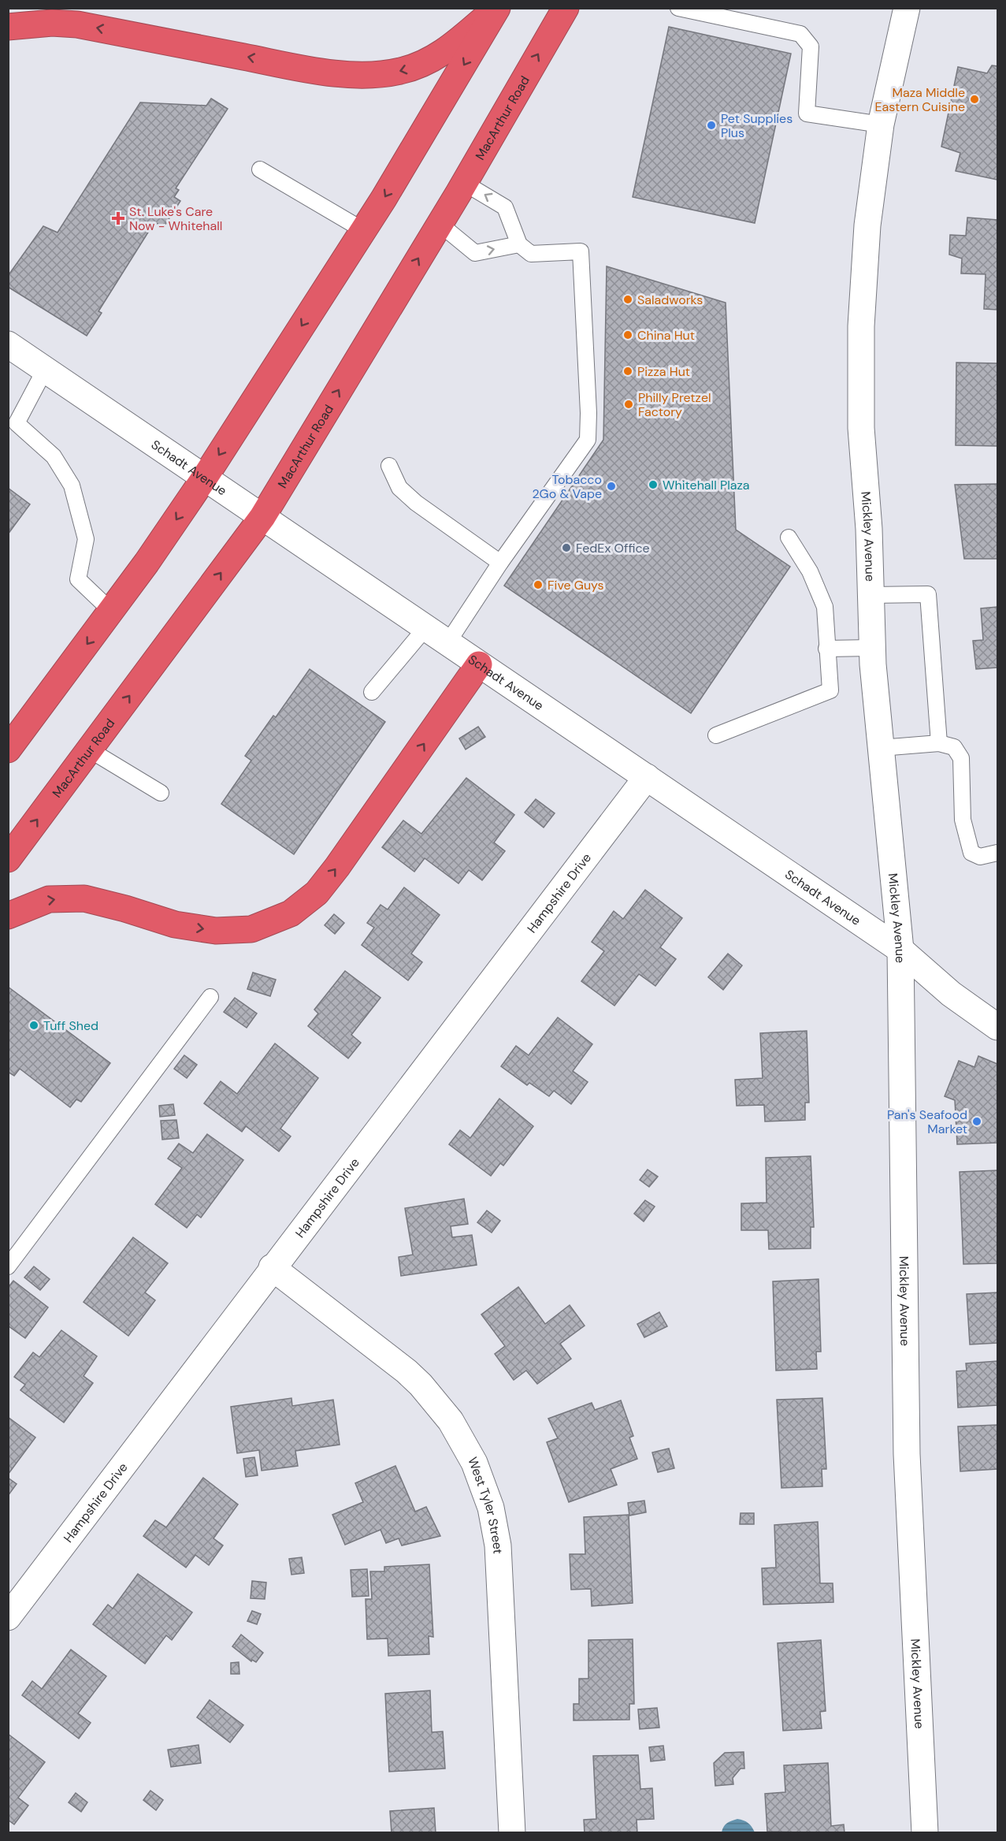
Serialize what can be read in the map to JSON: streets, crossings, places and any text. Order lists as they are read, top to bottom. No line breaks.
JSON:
{"streets":{"highway":["MacArthur Road"],"street":["Schadt Avenue","Mickley Avenue","Hampshire Drive","West Tyler Street"]},"crossings":[["MacArthur Road","Schadt Avenue"],["Schadt Avenue","Mickley Avenue"],["Schadt Avenue","Hampshire Drive"],["Hampshire Drive","West Tyler Street"]],"places":{"other":["Maza Middle Eastern Cuisine","Pet Supplies Plus","Saladworks","China Hut","Pizza Hut","Philly Pretzel Factory","Whitehall Plaza","Tobacco 2Go & Vape","FedEx Office","Five Guys","Tuff Shed","Pan's Seafood Market"],"health":["St. Luke's Care Now - Whitehall"]}}
